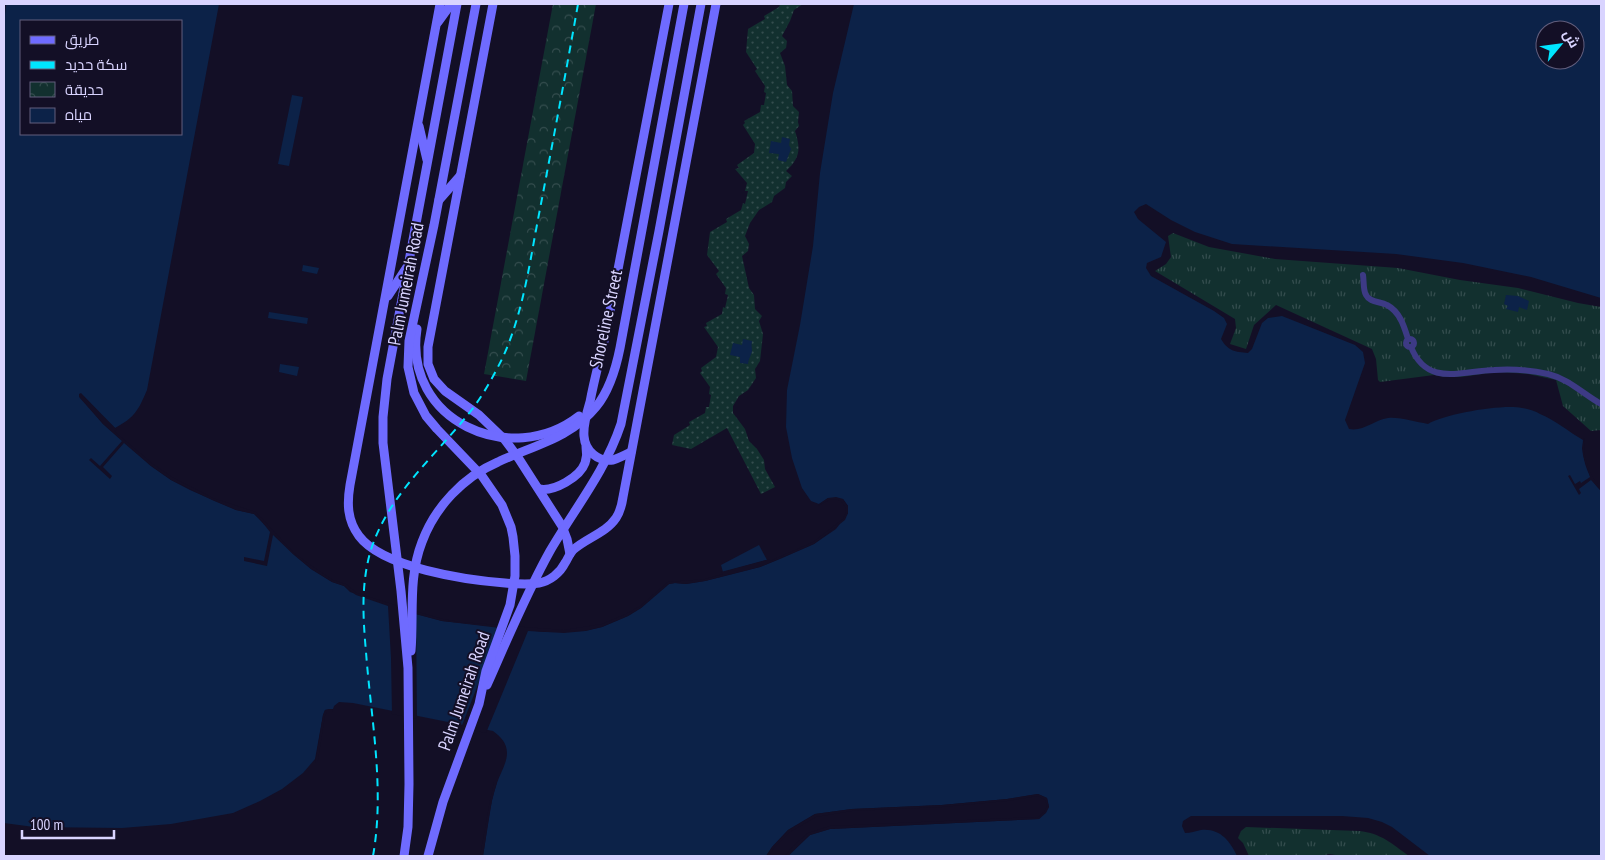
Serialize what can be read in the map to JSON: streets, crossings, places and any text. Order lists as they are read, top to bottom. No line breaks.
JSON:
{"streets":{"main road":["Palm Jumeirah Road","Shoreline Street"]},"crossings":[["Palm Jumeirah Road","Shoreline Street"]],"legend":["طريق","سكة حديد","حديقة","مياه"],"scale_bar":"100 m","north":"top right"}
